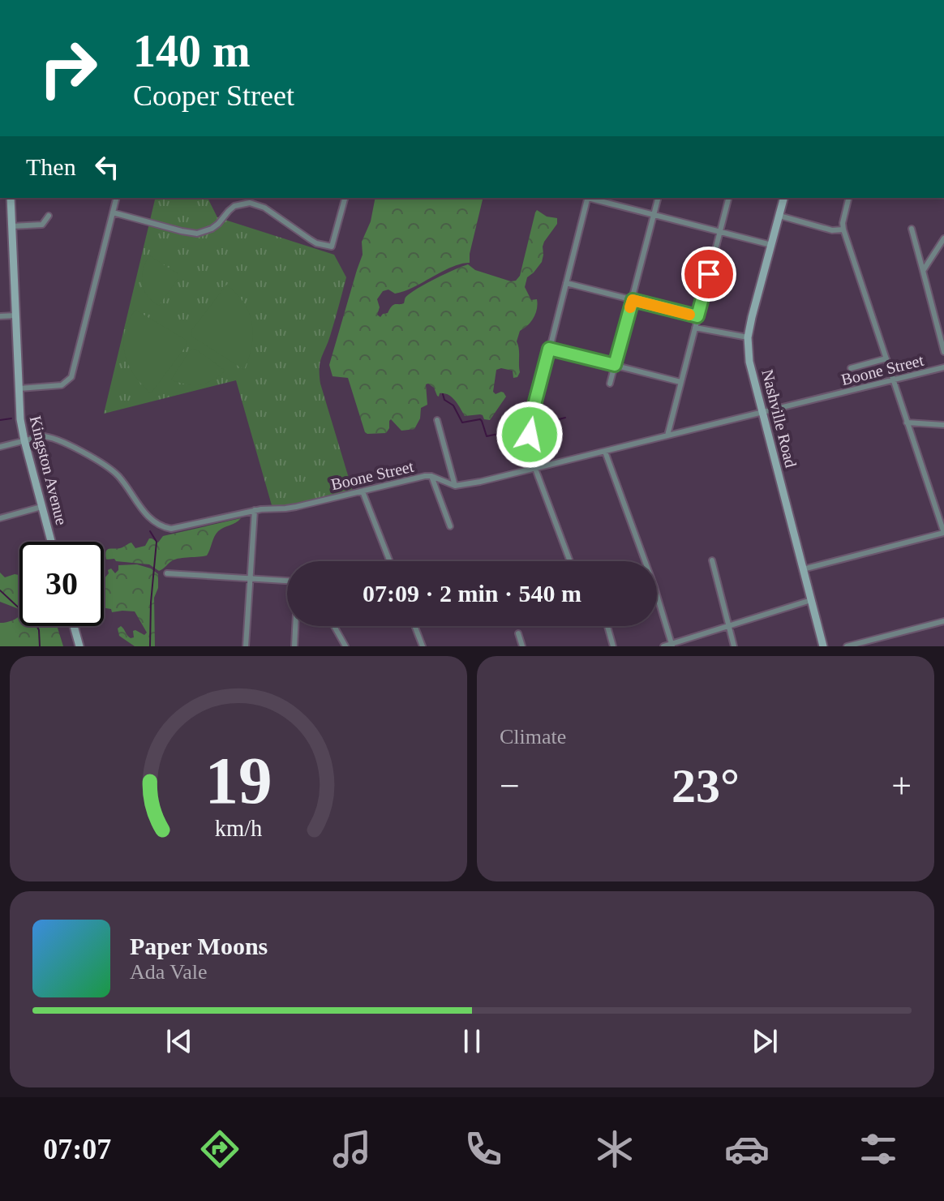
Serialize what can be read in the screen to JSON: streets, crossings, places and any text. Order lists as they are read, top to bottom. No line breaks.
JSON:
{"streets":{"main road":["Nashville Road","Kingston Avenue"],"street":["Boone Street"]},"crossings":[["Boone Street","Nashville Road"],["Boone Street","Kingston Avenue"]],"page":{"turn":["140 m","Cooper Street"],"then":"Then","limit":"30","trip":"07:09 · 2 min · 540 m","tile":"Climate","heat":["−","23°","+"],"song":["Paper Moons","Ada Vale"],"tabs":"07:07","gauge":["19","km/h"]}}
